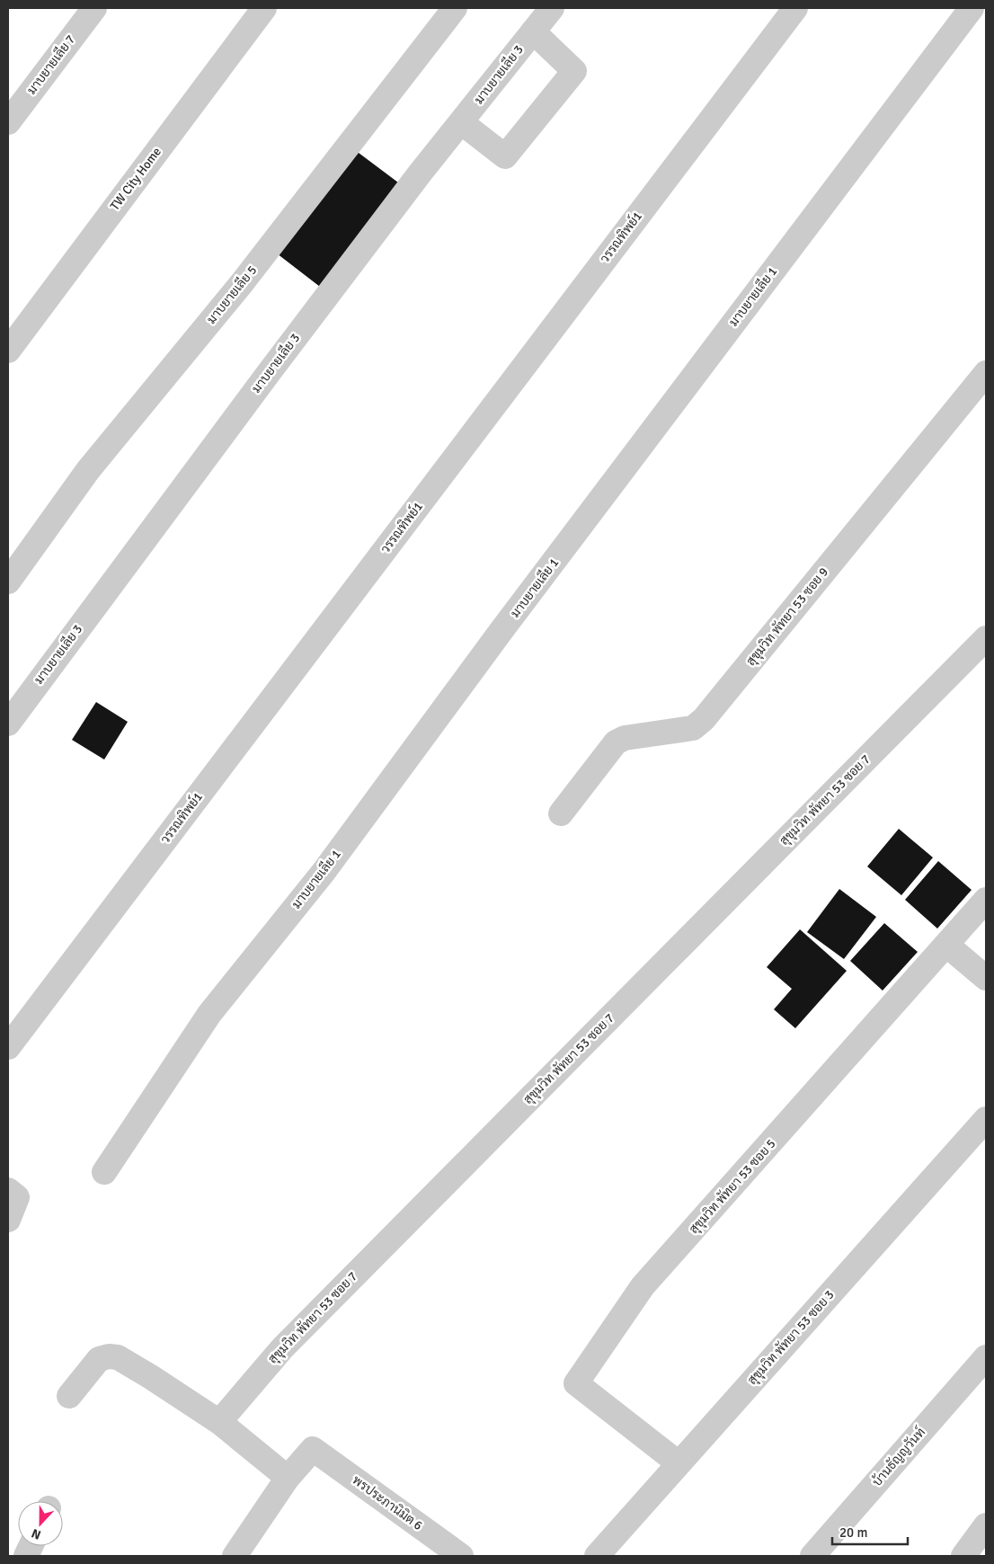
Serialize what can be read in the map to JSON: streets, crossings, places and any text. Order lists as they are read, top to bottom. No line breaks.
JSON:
{"streets":{"street":["มาบยายเลีย 7","มาบยายเลีย 3","TW City Home","วรรณทิพย์1","มาบยายเลีย 5","มาบยายเลีย 1","สุขุมวิท พัทยา 53 ซอย 9","สุขุมวิท พัทยา 53 ซอย 7","สุขุมวิท พัทยา 53 ซอย 5","สุขุมวิท พัทยา 53 ซอย 3","บ้านธัญญวันท์","พรประภานิมิต 6"]},"crossings":[["สุขุมวิท พัทยา 53 ซอย 5","สุขุมวิท พัทยา 53 ซอย 3"]],"scale_bar":"20 m","north":"bottom"}
